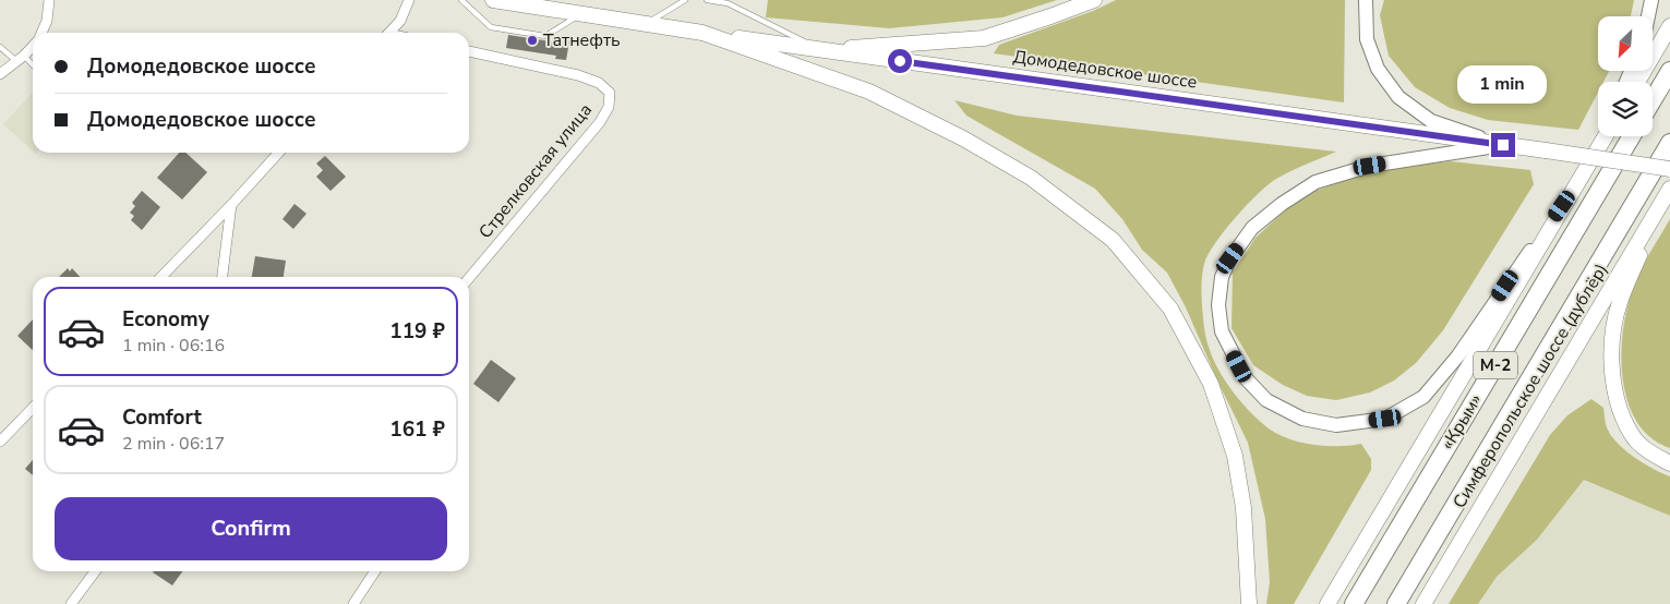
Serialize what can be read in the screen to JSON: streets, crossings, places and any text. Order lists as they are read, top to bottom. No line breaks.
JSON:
{"streets":{"highway":["М-2","«Крым»"],"main road":["Домодедовское шоссе","Симферопольское шоссе (дублёр)"],"street":["Стрелковская улица"]},"places":["Татнефть"],"north":"bottom left","page":{"banner":["Домодедовское шоссе","Домодедовское шоссе"],"bubble":"1 min","list":[{"name":"Economy","note":"1 min · 06:16","value":"119 ₽"},{"name":"Comfort","note":"2 min · 06:17","value":"161 ₽"}],"buttons":"Confirm"}}
